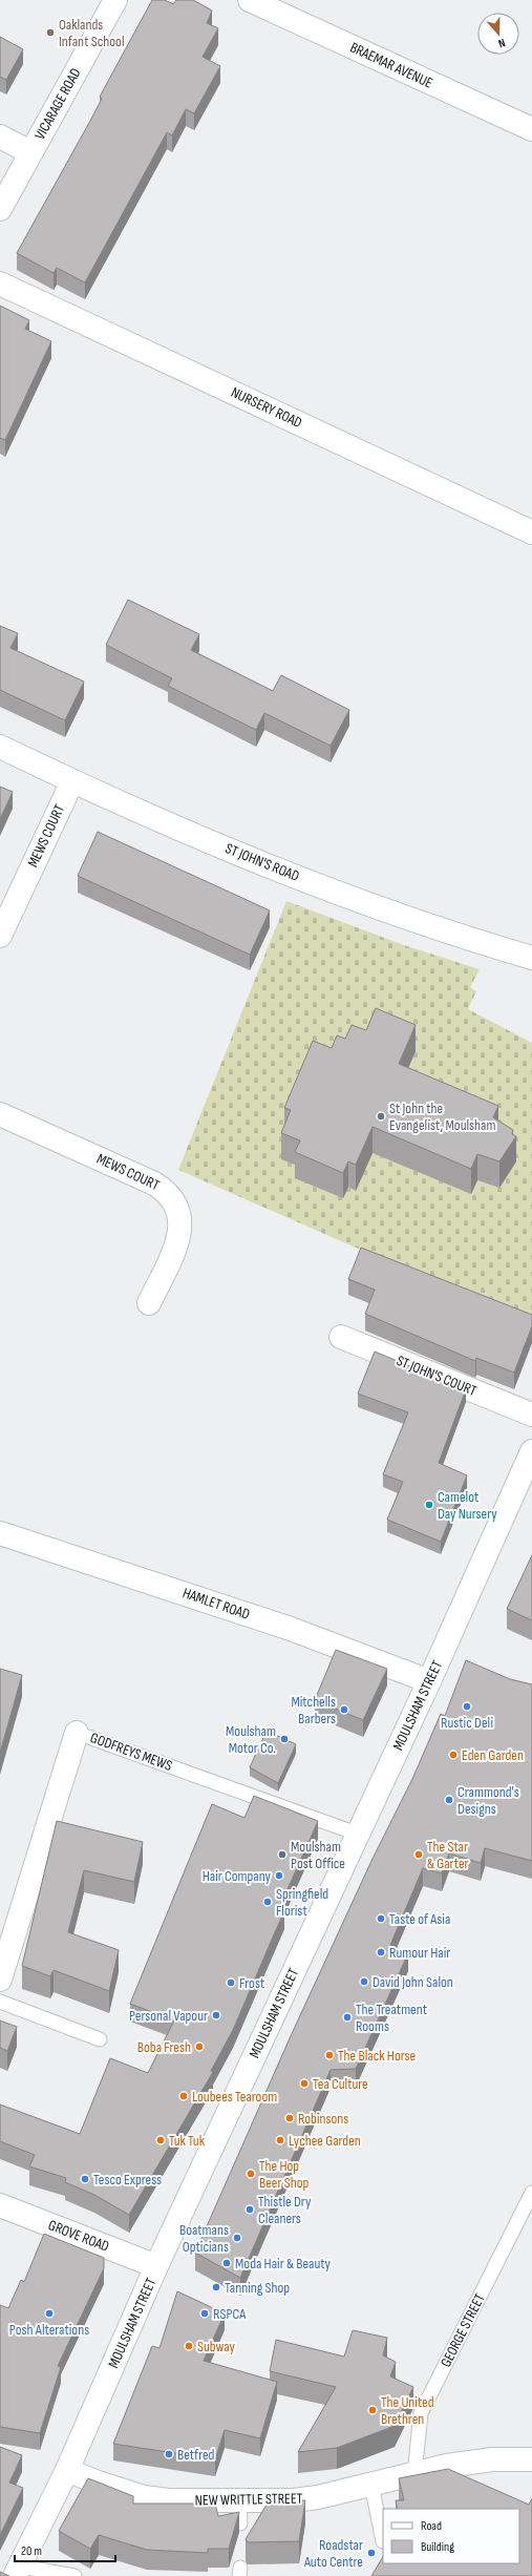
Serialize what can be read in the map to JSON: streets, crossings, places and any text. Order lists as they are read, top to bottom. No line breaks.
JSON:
{"streets":{"street":["BRAEMAR AVENUE","VICARAGE ROAD","NURSERY ROAD","MEWS COURT","ST JOHN'S ROAD","ST JOHN'S COURT","HAMLET ROAD","MOULSHAM STREET","GODFREYS MEWS","GROVE ROAD","NEW WRITTLE STREET"],"lane":["GEORGE STREET"]},"crossings":[["MEWS COURT","ST JOHN'S ROAD"],["HAMLET ROAD","MOULSHAM STREET"],["MOULSHAM STREET","GODFREYS MEWS"],["MOULSHAM STREET","GROVE ROAD"],["MOULSHAM STREET","NEW WRITTLE STREET"],["GEORGE STREET","NEW WRITTLE STREET"]],"places":["Oaklands Infant School","St John the Evangelist, Moulsham","Camelot Day Nursery","Rustic Deli","Mitchells Barbers","Moulsham Motor Co.","Eden Garden","Crammond's Designs","Moulsham Post Office","The Star & Garter","Hair Company","Springfield Florist","Taste of Asia","Rumour Hair","David John Salon","Frost","Personal Vapour","The Treatment Rooms","Boba Fresh","The Black Horse","Tea Culture","Loubees Tearoom","Robinsons","Tuk Tuk","Lychee Garden","The Hop Beer Shop","Tesco Express","Thistle Dry Cleaners","Boatmans Opticians","Moda Hair & Beauty","Tanning Shop","Posh Alterations","RSPCA","Subway","The United Brethren","Betfred","Roadstar Auto Centre"],"legend":["Road","Building"],"scale_bar":"20 m","north":"bottom"}
